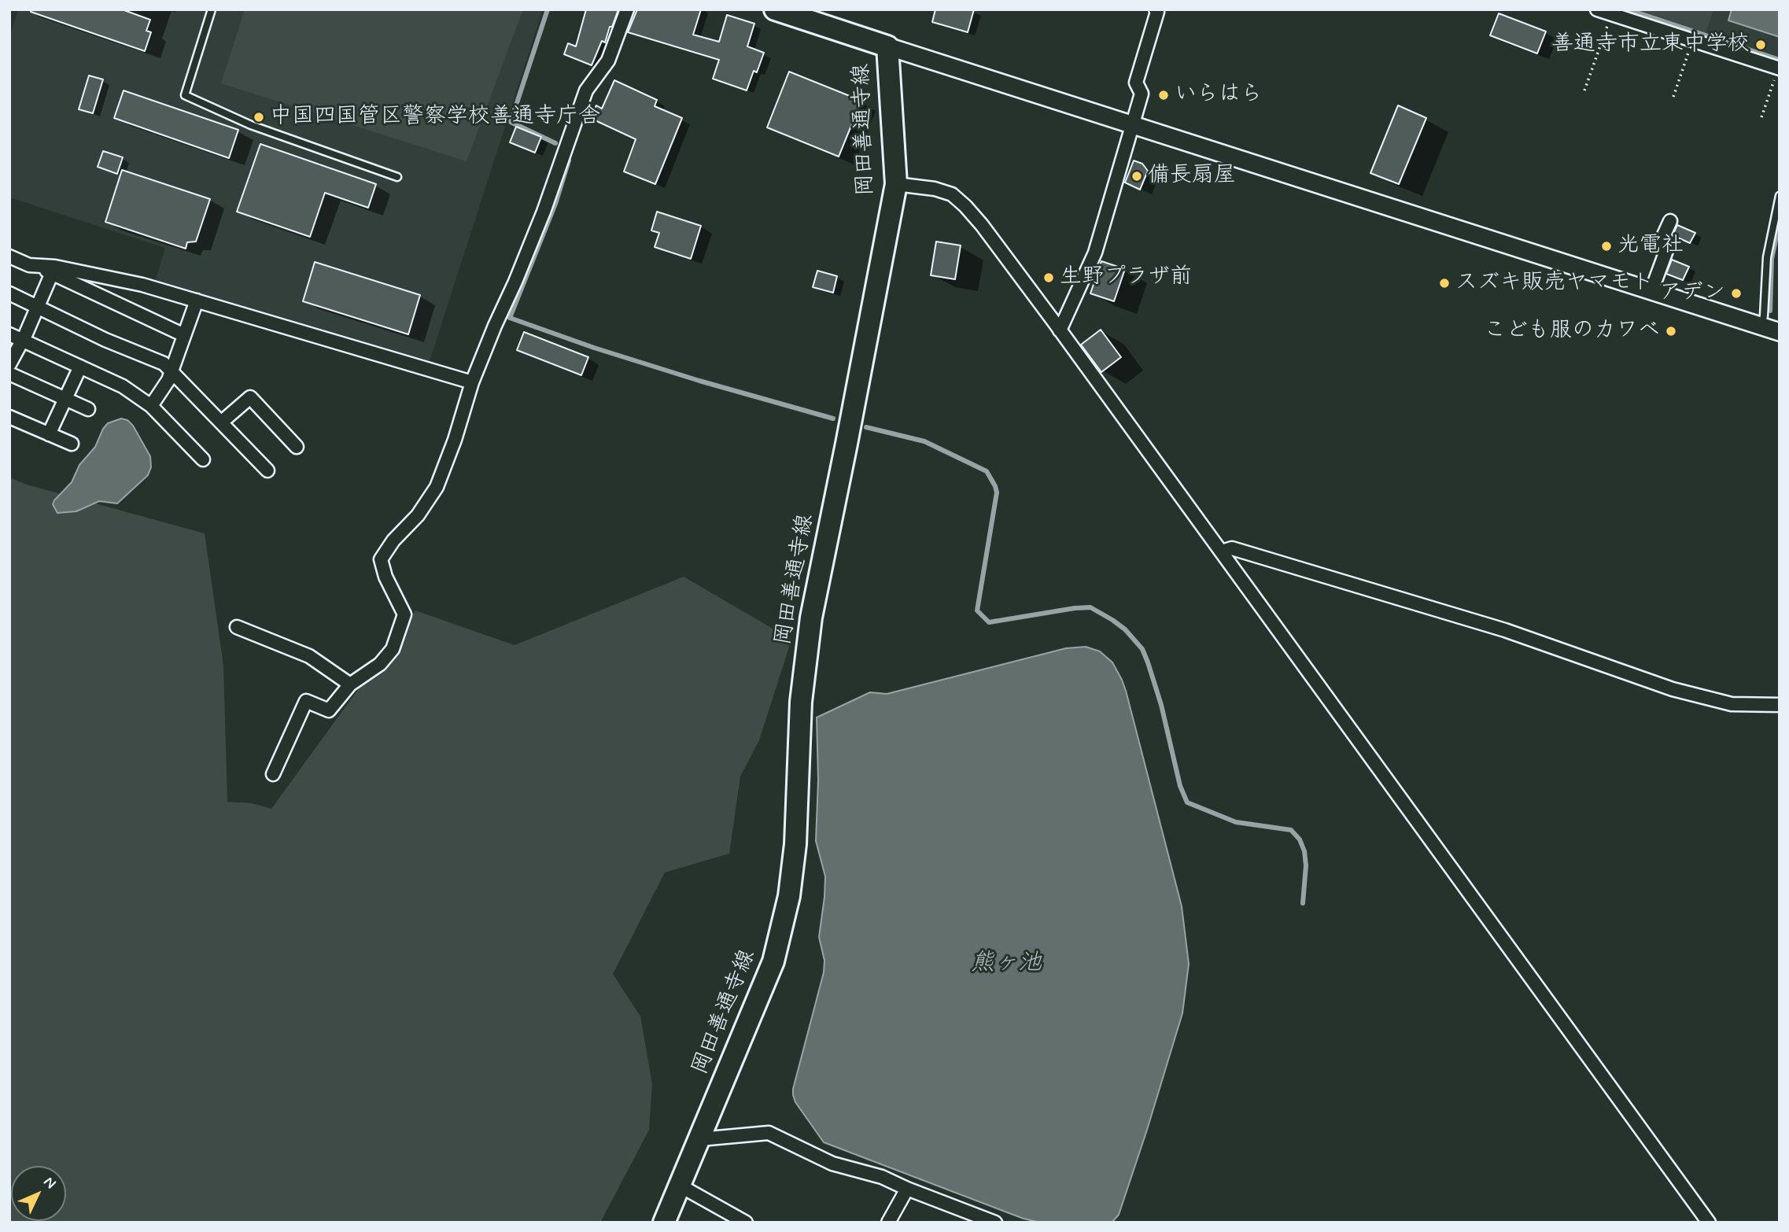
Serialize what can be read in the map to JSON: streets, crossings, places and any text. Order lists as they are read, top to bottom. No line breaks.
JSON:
{"streets":{"main road":["岡田善通寺線"]},"water":["熊ヶ池"],"places":["善通寺市立東中学校","いらはら","中国四国管区警察学校善通寺庁舎","備長扇屋","光電社","生野プラザ前","スズキ販売ヤマモト","アデン","こども服のカワベ"],"north":"top right"}
